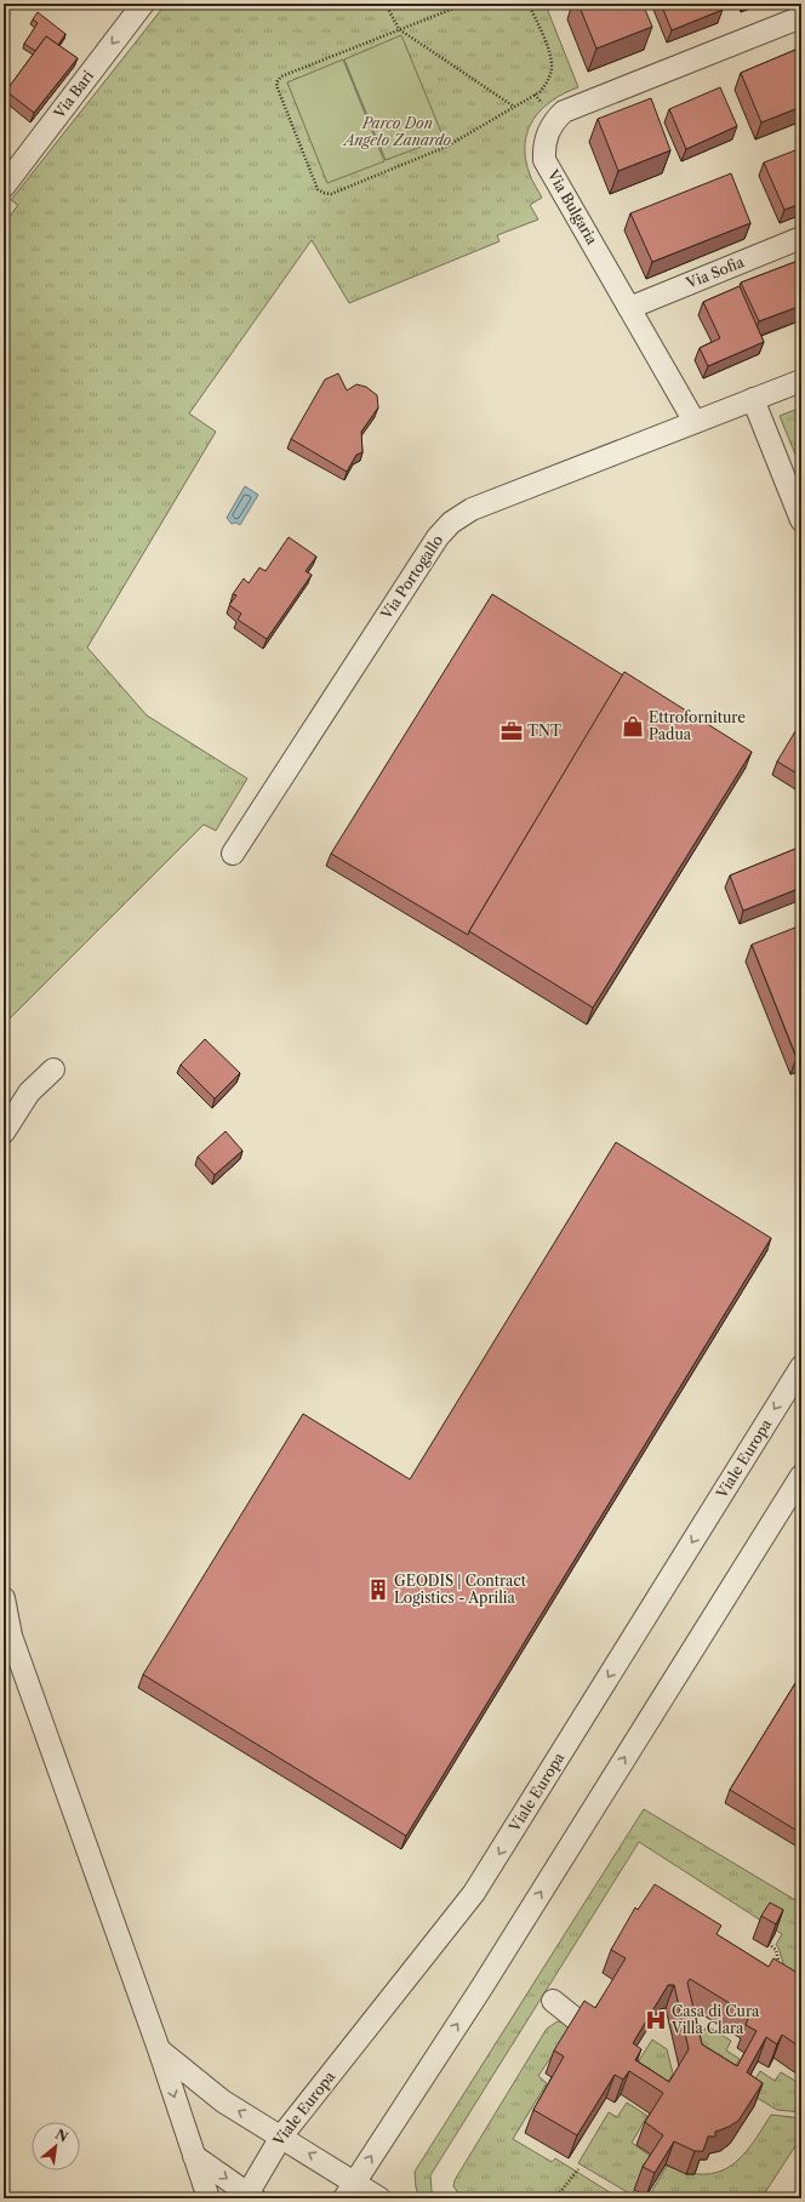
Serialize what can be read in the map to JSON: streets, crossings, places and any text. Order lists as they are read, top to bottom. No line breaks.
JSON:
{"streets":{"street":["Via Bari","Via Bulgaria","Via Sofia","Via Portogallo","Viale Europa"]},"crossings":[["Via Bulgaria","Via Sofia"],["Via Bulgaria","Via Portogallo"]],"one_way":["Via Bari"],"parks":["Parco Don Angelo Zanardo"],"places":{"shop":["Ettroforniture Padua"],"office":["TNT"],"building":["GEODIS | Contract Logistics - Aprilia"],"hospital":["Casa di Cura Villa Clara"]},"north":"top right"}
